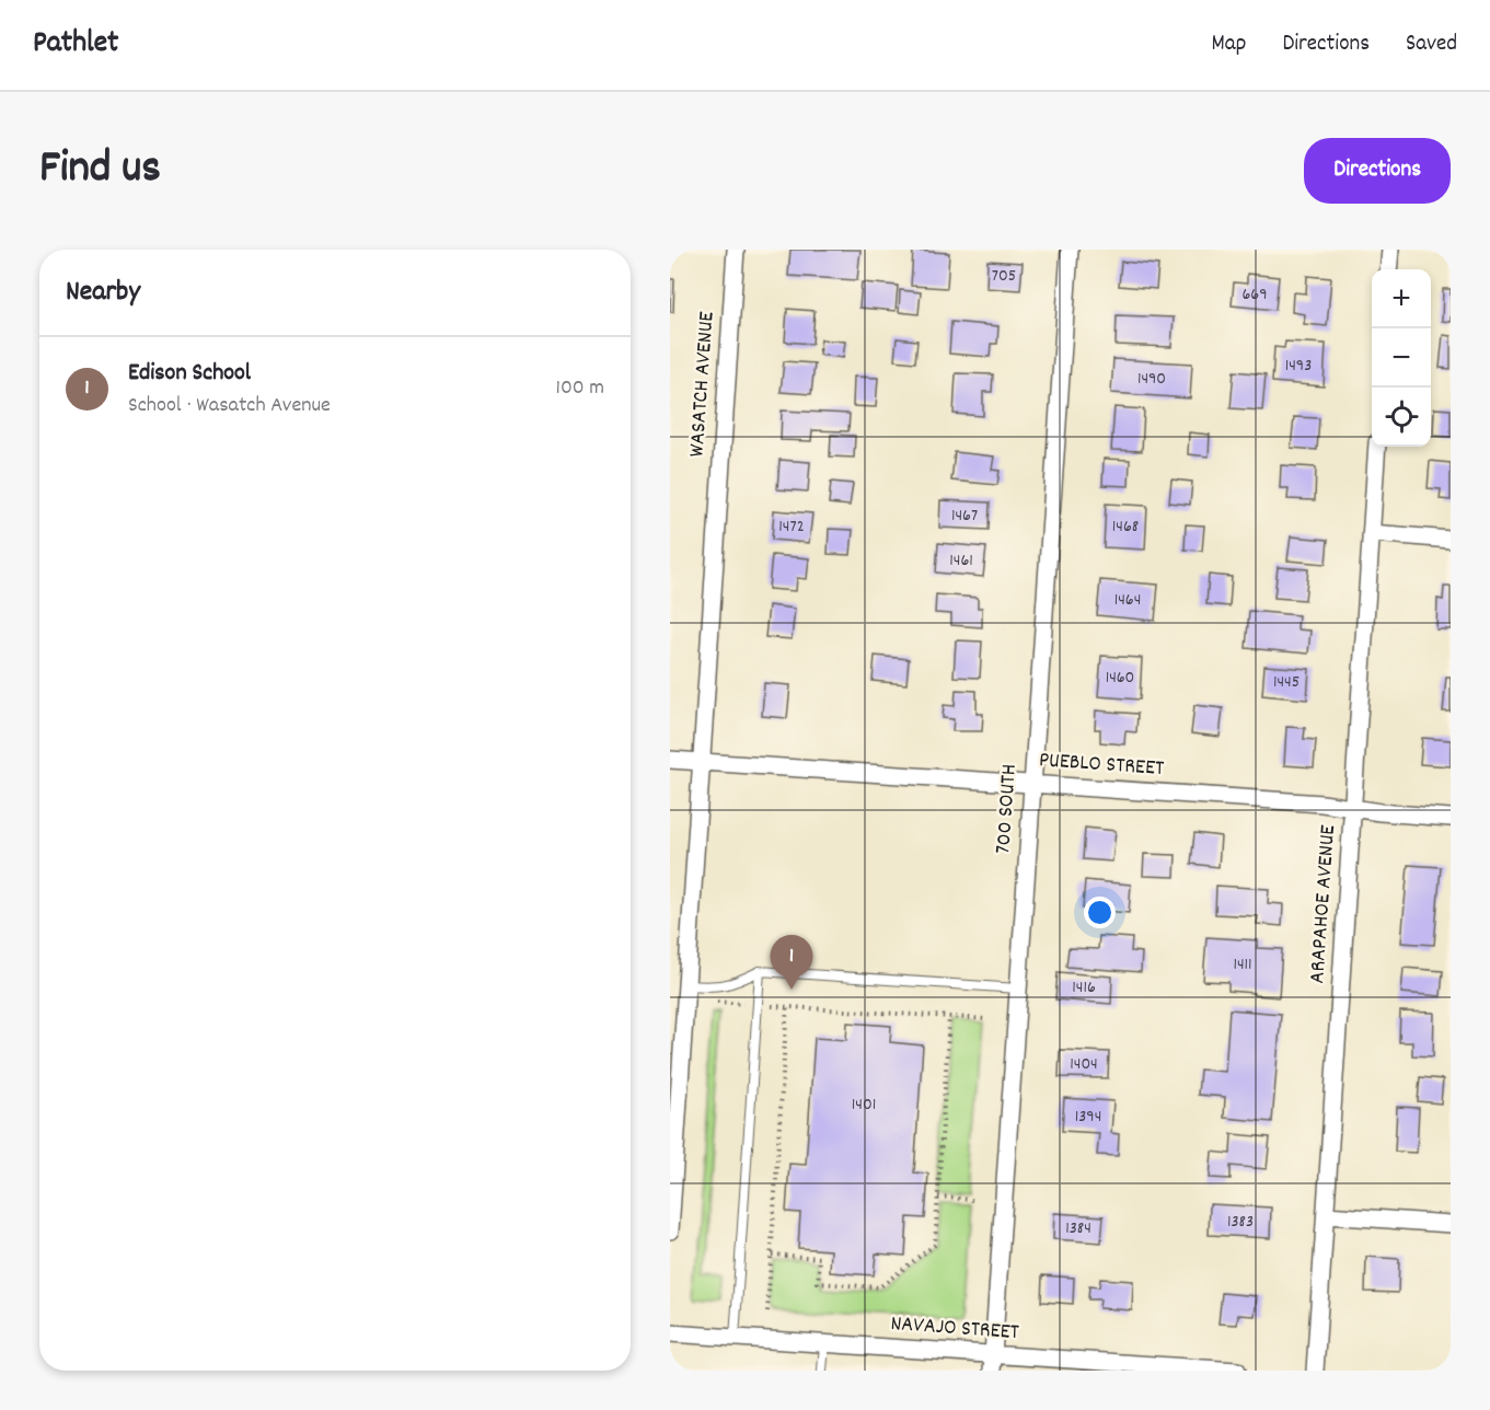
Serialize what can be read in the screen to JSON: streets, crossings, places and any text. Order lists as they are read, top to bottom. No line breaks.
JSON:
{"streets":{"street":["WASATCH AVENUE","PUEBLO STREET","700 SOUTH","ARAPAHOE AVENUE","NAVAJO STREET"]},"crossings":[["WASATCH AVENUE","PUEBLO STREET"],["PUEBLO STREET","700 SOUTH"],["PUEBLO STREET","ARAPAHOE AVENUE"],["700 SOUTH","NAVAJO STREET"]],"house_numbers":["705","669","1493","1490","1467","1472","1468","1461","1464","1460","1445","1411","1416","1404","1401","1394","1383","1384"],"page":{"header":"Pathlet","nav":["Map","Directions","Saved"],"title":"Find us","buttons":"Directions","heading":"Nearby","map_buttons":["+","−"],"list":[{"mark":"1","name":"Edison School","note":"School · Wasatch Avenue","value":"100 m"}],"pins":"1"}}
